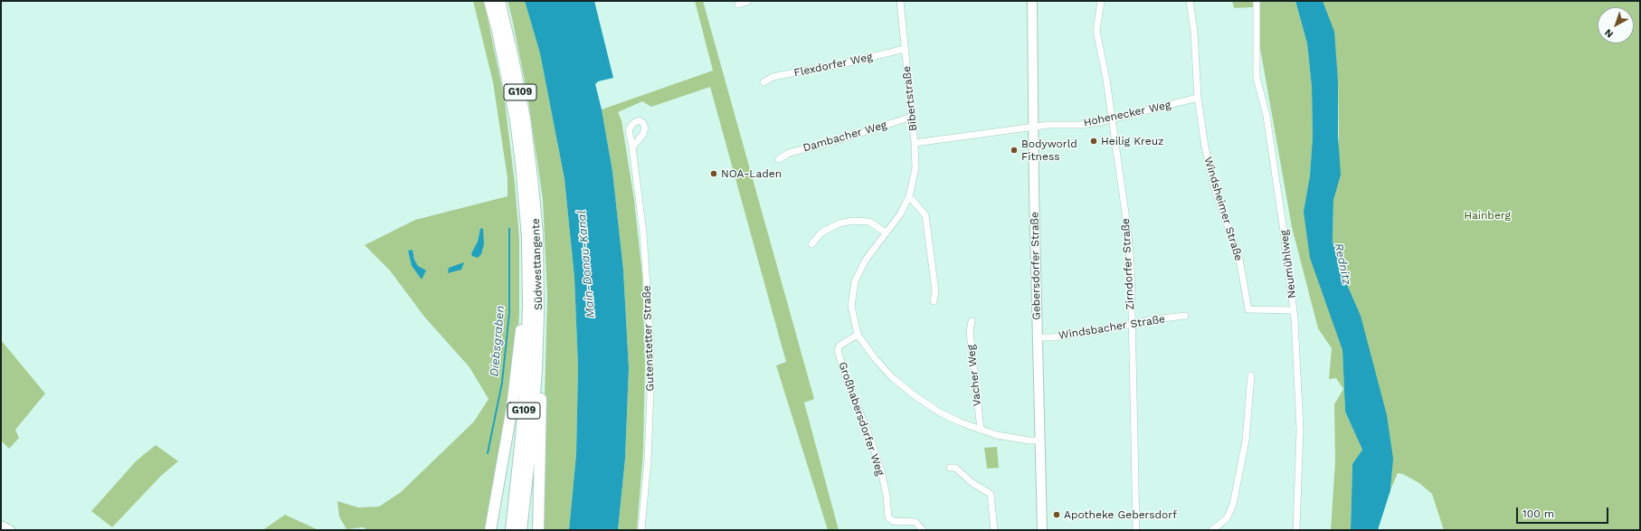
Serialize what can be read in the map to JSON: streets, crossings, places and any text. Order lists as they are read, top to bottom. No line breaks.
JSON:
{"streets":{"highway":["G109","Südwesttangente"],"main road":["Gebersdorfer Straße"],"street":["Flexdorfer Weg","Bibertstraße","Hohenecker Weg","Dambacher Weg","Windsheimer Straße","Zirndorfer Straße","Neumühlweg","Windsbacher Straße","Gutenstetter Straße","Vacher Weg","Großhabersdorfer Weg"]},"crossings":[["Flexdorfer Weg","Bibertstraße"],["Bibertstraße","Hohenecker Weg"],["Bibertstraße","Dambacher Weg"],["Bibertstraße","Gebersdorfer Straße"],["Hohenecker Weg","Windsheimer Straße"],["Hohenecker Weg","Zirndorfer Straße"],["Hohenecker Weg","Gebersdorfer Straße"],["Windsheimer Straße","Neumühlweg"],["Zirndorfer Straße","Windsbacher Straße"],["Gebersdorfer Straße","Windsbacher Straße"]],"water":["Main-Donau-Kanal","Rednitz","Diebsgraben"],"parks":["Hainberg"],"places":["Heilig Kreuz","Bodyworld Fitness","NOA-Laden","Apotheke Gebersdorf"],"scale_bar":"100 m","north":"bottom left"}
